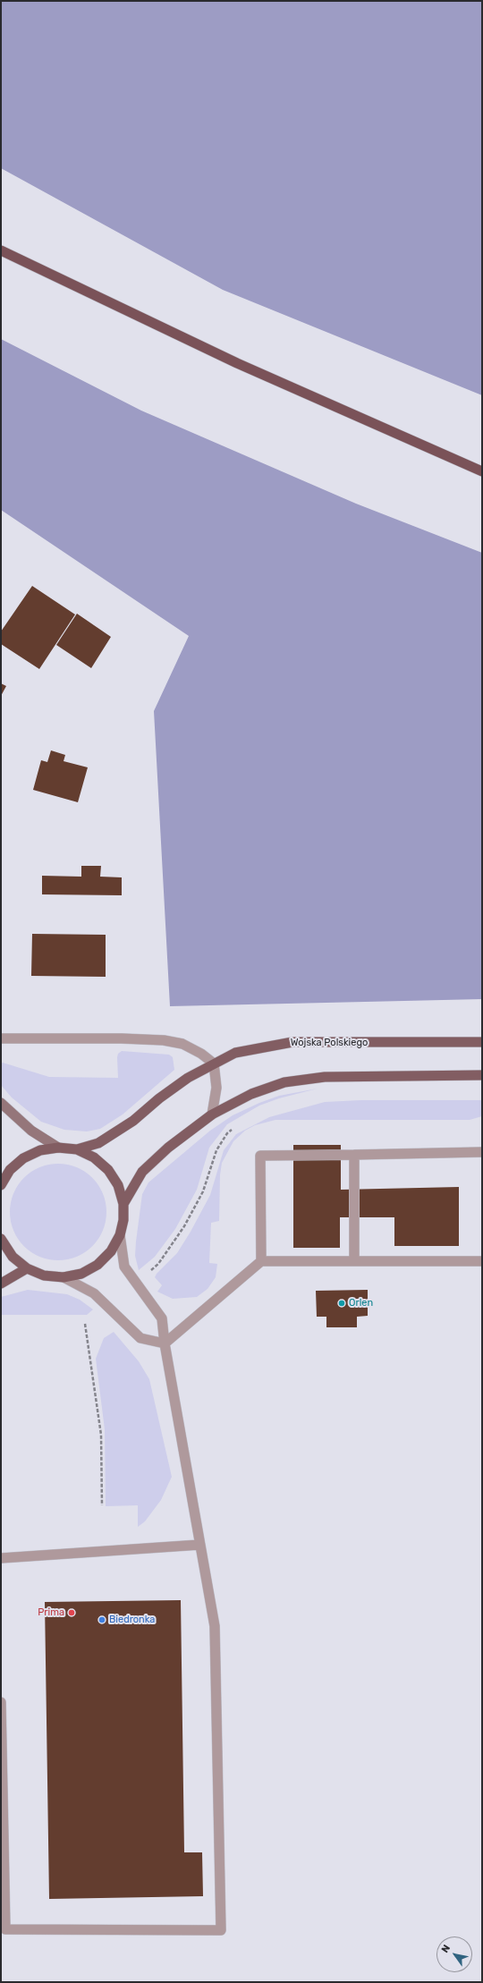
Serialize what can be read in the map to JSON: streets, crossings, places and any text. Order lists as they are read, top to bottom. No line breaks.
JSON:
{"streets":{"main road":["Wojska Polskiego"]},"places":["Orlen","Prima","Biedronka"],"north":"top left"}
